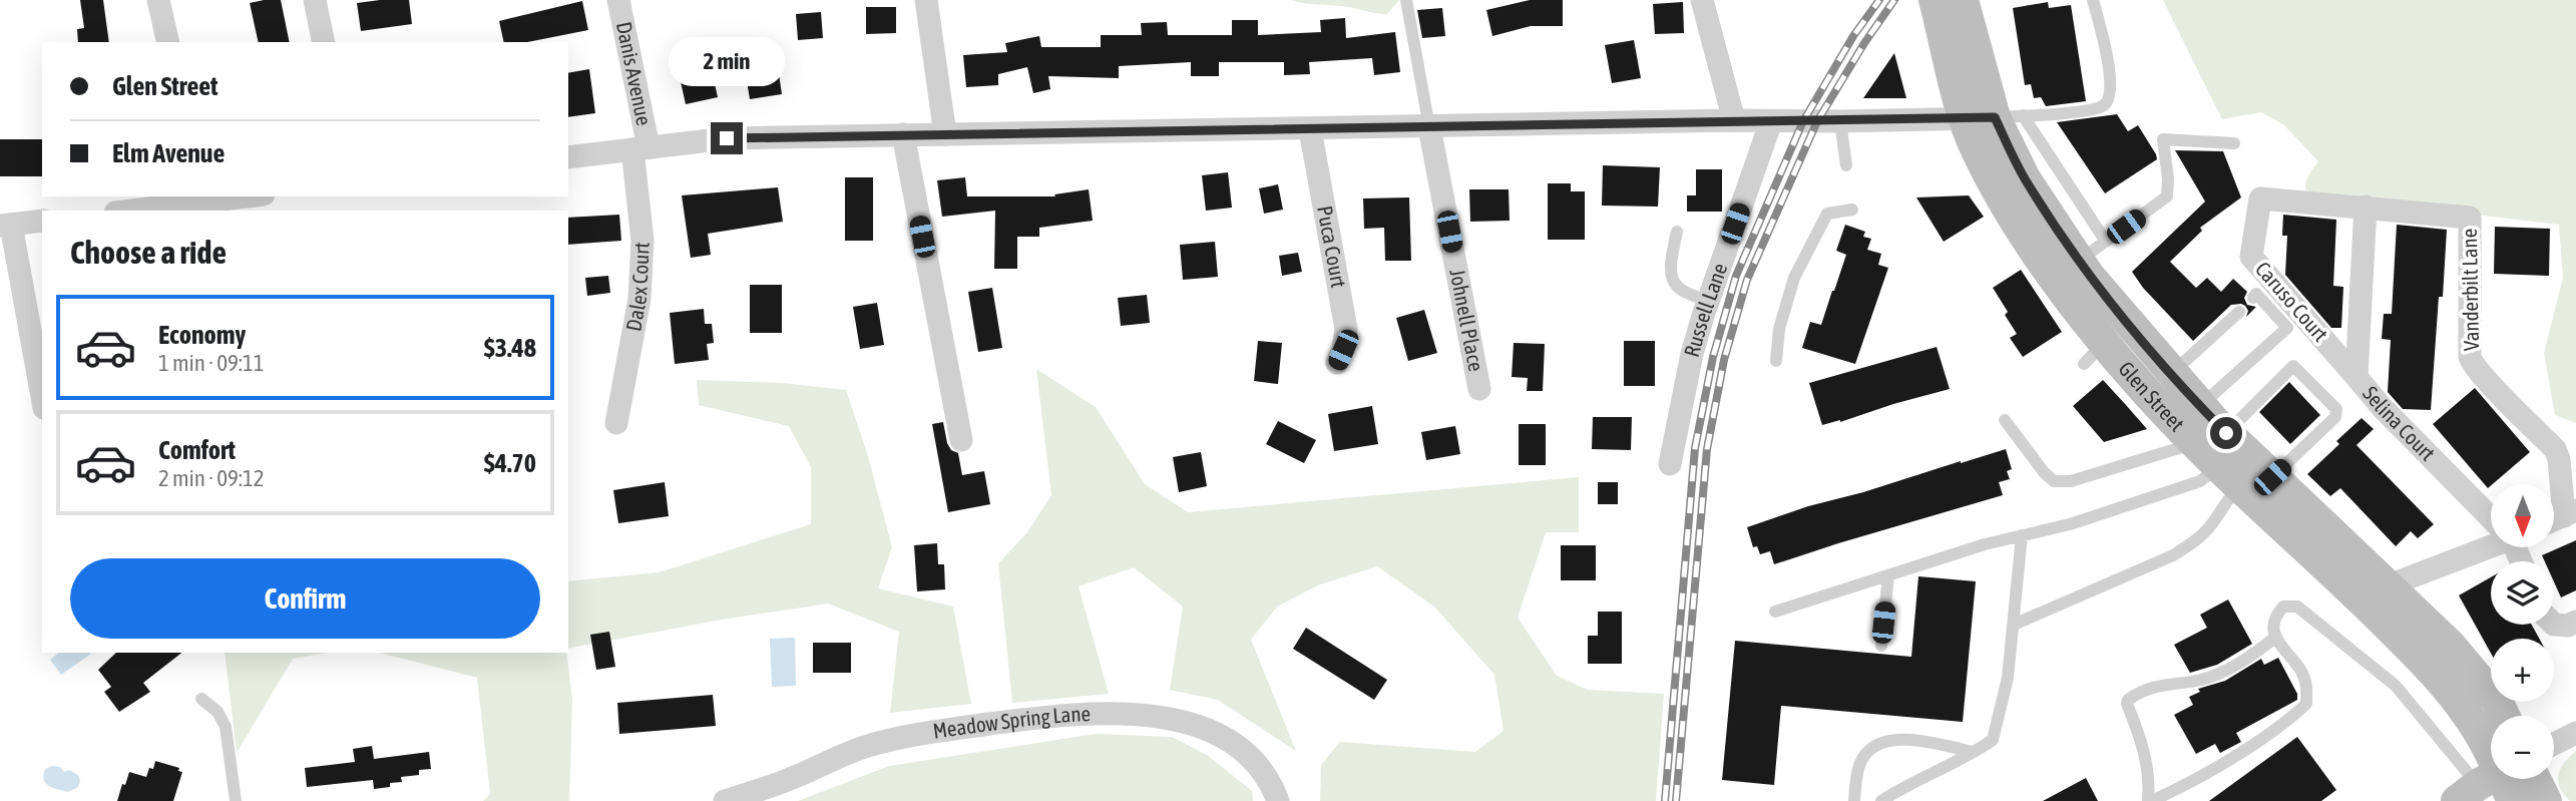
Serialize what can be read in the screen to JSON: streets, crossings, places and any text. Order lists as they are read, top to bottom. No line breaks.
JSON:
{"streets":{"main road":["Glen Street"],"street":["Danis Avenue","Puca Court","Dalex Court","Vanderbilt Lane","Caruso Court","Russell Lane","Johnell Place","Selina Court","Meadow Spring Lane"]},"crossings":[["Danis Avenue","Dalex Court"],["Vanderbilt Lane","Caruso Court"],["Vanderbilt Lane","Selina Court"],["Caruso Court","Selina Court"]],"north":"bottom","page":{"bubble":"2 min","banner":["Glen Street","Elm Avenue"],"heading":"Choose a ride","list":[{"name":"Economy","note":"1 min · 09:11","value":"$3.48"},{"name":"Comfort","note":"2 min · 09:12","value":"$4.70"}],"map_buttons":["+","−"],"buttons":"Confirm"}}
